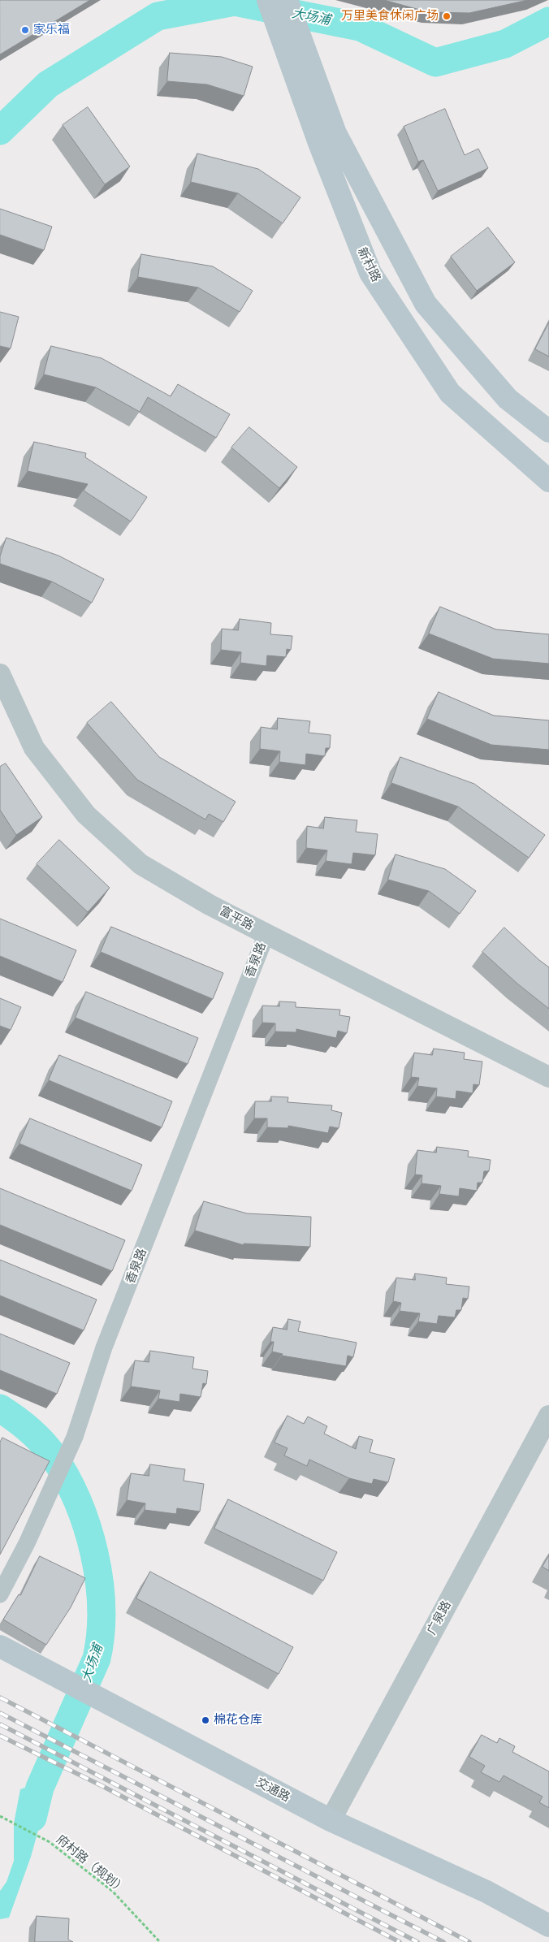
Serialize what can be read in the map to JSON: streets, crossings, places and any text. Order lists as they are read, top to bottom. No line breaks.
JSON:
{"streets":{"main road":["新村路","交通路"],"street":["富平路","香泉路","广泉路"],"path":["府村路（规划）"]},"crossings":[["富平路","香泉路"],["广泉路","交通路"]],"water":["大场浦"],"places":["万里美食休闲广场","家乐福","棉花仓库"]}
